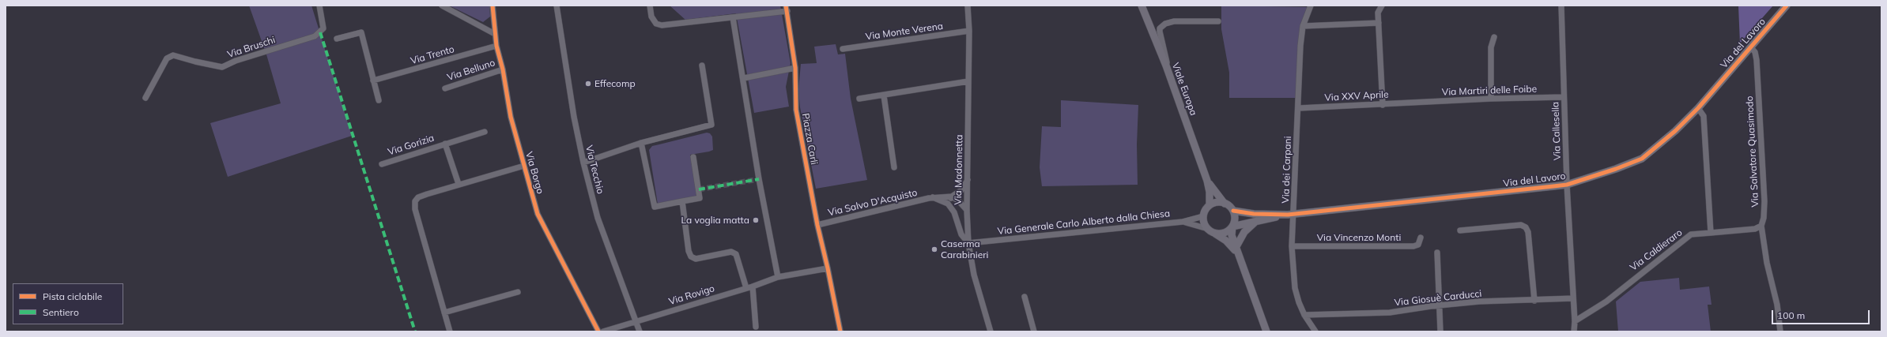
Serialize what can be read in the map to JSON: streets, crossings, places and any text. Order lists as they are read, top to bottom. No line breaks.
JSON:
{"streets":{"street":["Via Monte Verena","Via del Lavoro","Via Bruschi","Via Trento","Via Belluno","Viale Europa","Via Martiri delle Foibe","Via XXV Aprile","Via Callesella","Piazza Carli","Via Gorizia","Via Salvatore Quasimodo","Via Tecchio","Via Madonnetta","Via dei Carpani","Via Borgo","Via Salvo D'Acquisto","Via Generale Carlo Alberto dalla Chiesa","Via Vincenzo Monti","Via Caldieraro","Via Rovigo","Via Giosuè Carducci"]},"crossings":[["Via Monte Verena","Via Madonnetta"],["Via del Lavoro","Viale Europa"],["Via del Lavoro","Via Callesella"],["Via del Lavoro","Via Salvatore Quasimodo"],["Via del Lavoro","Via dei Carpani"],["Via del Lavoro","Via Generale Carlo Alberto dalla Chiesa"],["Via Trento","Via Borgo"],["Via Belluno","Via Borgo"],["Viale Europa","Via Generale Carlo Alberto dalla Chiesa"],["Via Martiri delle Foibe","Via XXV Aprile"],["Via Martiri delle Foibe","Via Callesella"],["Via XXV Aprile","Via dei Carpani"],["Via Callesella","Via Caldieraro"],["Via Callesella","Via Giosuè Carducci"],["Piazza Carli","Via Salvo D'Acquisto"],["Via Salvatore Quasimodo","Via Caldieraro"],["Via Tecchio","Via Rovigo"],["Via Madonnetta","Via Generale Carlo Alberto dalla Chiesa"],["Via dei Carpani","Via Vincenzo Monti"],["Via dei Carpani","Via Giosuè Carducci"]],"places":["Effecomp","La voglia matta","Caserma Carabinieri"],"legend":["Pista ciclabile","Sentiero"],"scale_bar":"100 m"}
